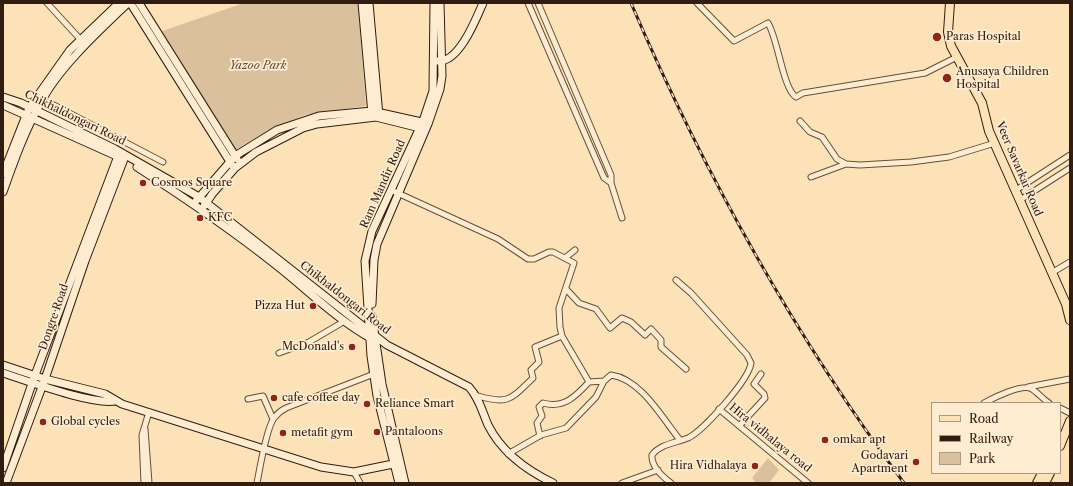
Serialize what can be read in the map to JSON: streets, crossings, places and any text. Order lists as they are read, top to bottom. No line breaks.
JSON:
{"streets":{"main road":["Veer Savarkar Road"],"street":["Chikhaldongari Road","Ram Mandir Road","Dongre Road","Hira vidhalaya road"]},"crossings":[["Chikhaldongari Road","Ram Mandir Road"],["Chikhaldongari Road","Dongre Road"]],"parks":["Yazoo Park"],"places":["Paras Hospital","Anusaya Children Hospital","Cosmos Square","KFC","Pizza Hut","McDonald's","cafe coffee day","Reliance Smart","Global cycles","Pantaloons","metafit gym","omkar apt","Godavari Apartment","Hira Vidhalaya"],"legend":["Road","Railway","Park"]}
